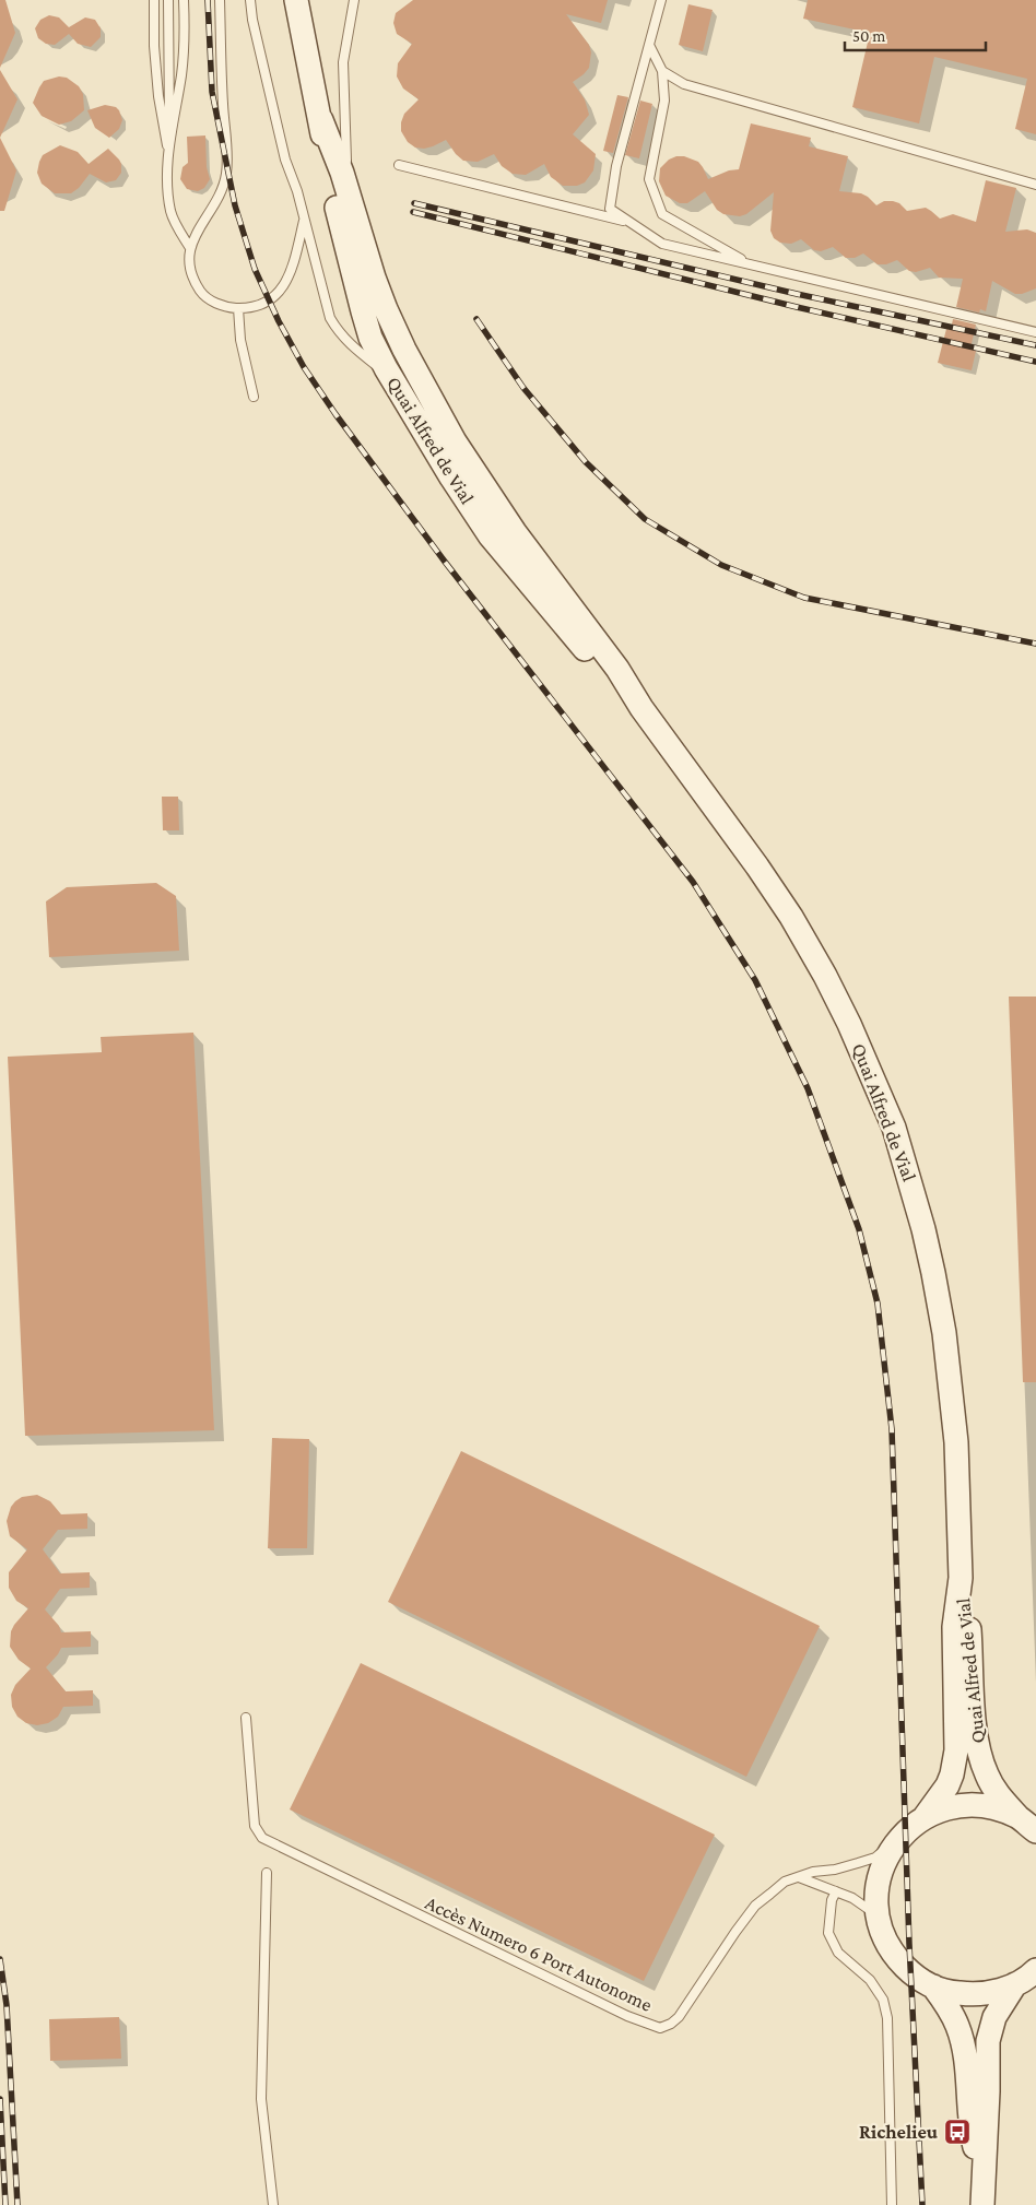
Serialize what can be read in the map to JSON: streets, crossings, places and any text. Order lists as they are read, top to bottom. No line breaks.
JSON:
{"streets":{"main road":["Quai Alfred de Vial"],"lane":["Accès Numero 6 Port Autonome"]},"places":{"bus stop":["Richelieu"]},"scale_bar":"50 m"}
